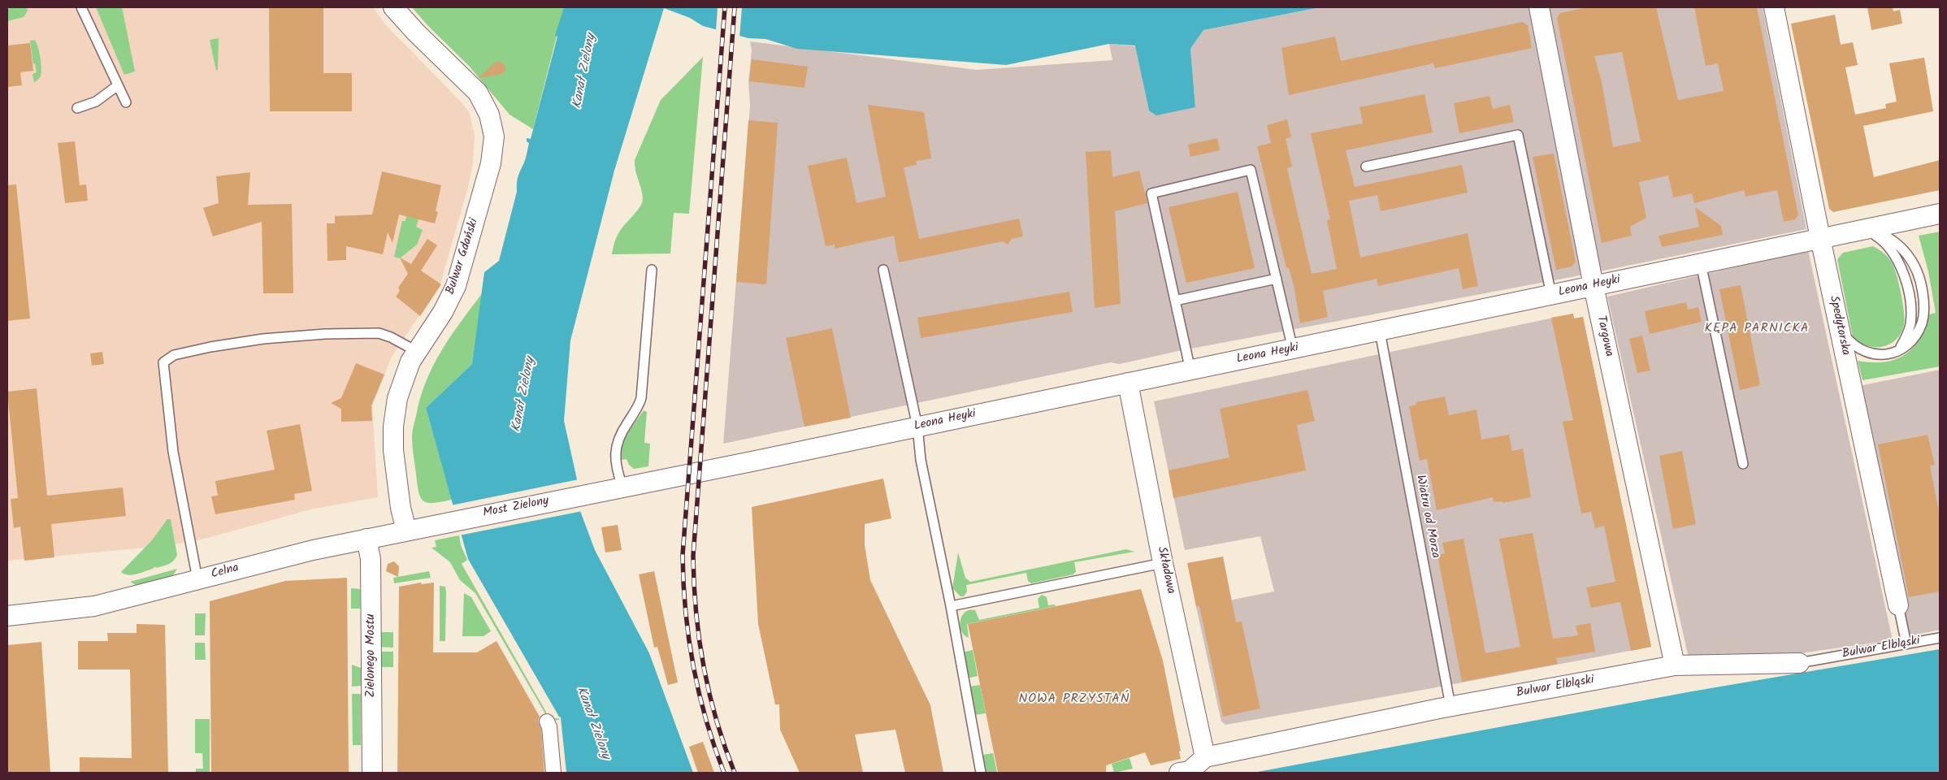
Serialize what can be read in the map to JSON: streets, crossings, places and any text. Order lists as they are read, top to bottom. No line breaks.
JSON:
{"streets":{"street":["Bulwar Gdański","Leona Heyki","Spedytorska","Targowa","Most Zielony","Składowa","Celna","Bulwar Elbląski","Zielonego Mostu"],"lane":["Wiatru od Morza"]},"crossings":[["Bulwar Gdański","Celna"],["Leona Heyki","Spedytorska"],["Leona Heyki","Targowa"],["Leona Heyki","Most Zielony"],["Leona Heyki","Wiatru od Morza"],["Leona Heyki","Składowa"],["Spedytorska","Bulwar Elbląski"],["Targowa","Bulwar Elbląski"],["Most Zielony","Celna"],["Wiatru od Morza","Bulwar Elbląski"],["Składowa","Bulwar Elbląski"],["Celna","Zielonego Mostu"]],"districts":["KĘPA PARNICKA","NOWA PRZYSTAŃ"],"water":["Kanał Zielony"]}
